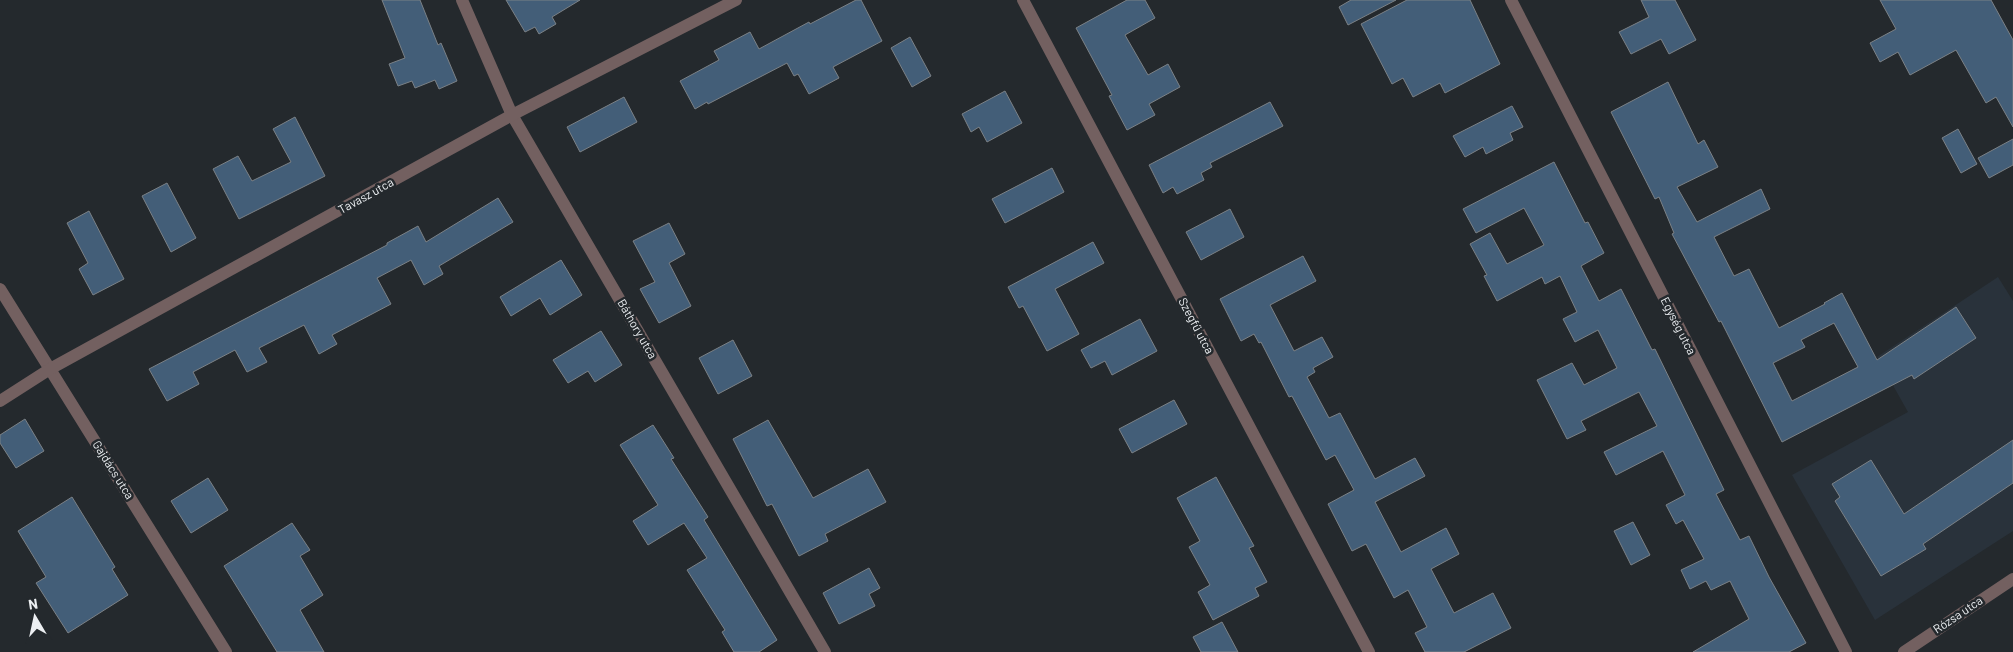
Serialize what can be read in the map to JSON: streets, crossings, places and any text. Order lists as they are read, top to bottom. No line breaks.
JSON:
{"streets":{"street":["Tavasz utca","Szegfű utca","Egység utca","Báthory utca","Gajdács utca","Rózsa utca"]},"crossings":[["Tavasz utca","Báthory utca"],["Tavasz utca","Gajdács utca"]],"north":"top"}
